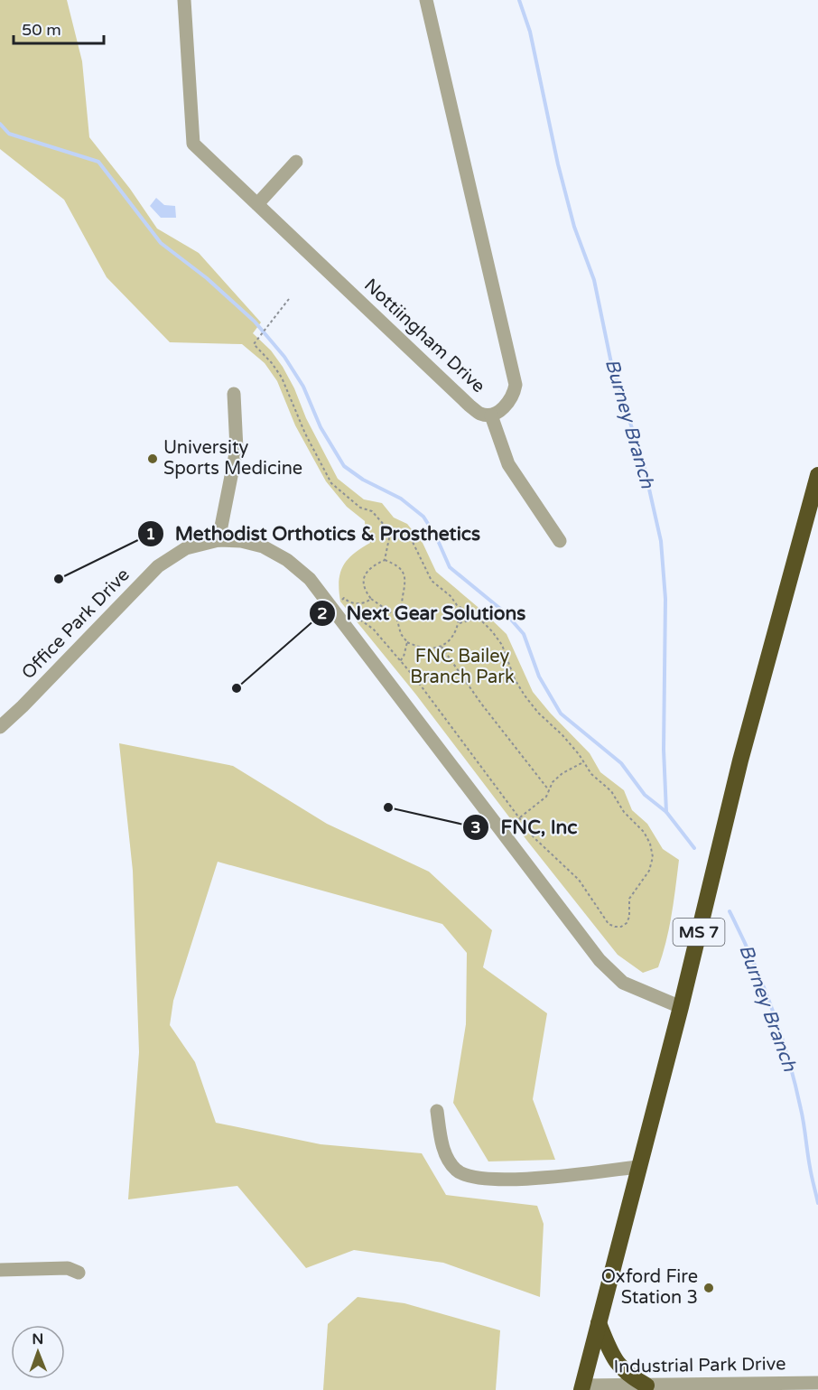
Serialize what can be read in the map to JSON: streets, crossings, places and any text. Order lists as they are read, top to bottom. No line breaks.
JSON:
{"streets":{"highway":["MS 7"],"street":["Nottiingham Drive","Office Park Drive","Industrial Park Drive"]},"crossings":[["Office Park Drive","MS 7"],["MS 7","Industrial Park Drive"]],"water":["Burney Branch"],"parks":["FNC Bailey Branch Park"],"places":["University Sports Medicine","Methodist Orthotics & Prosthetics","Next Gear Solutions","FNC, Inc","Oxford Fire Station 3"],"scale_bar":"50 m","north":"top"}
